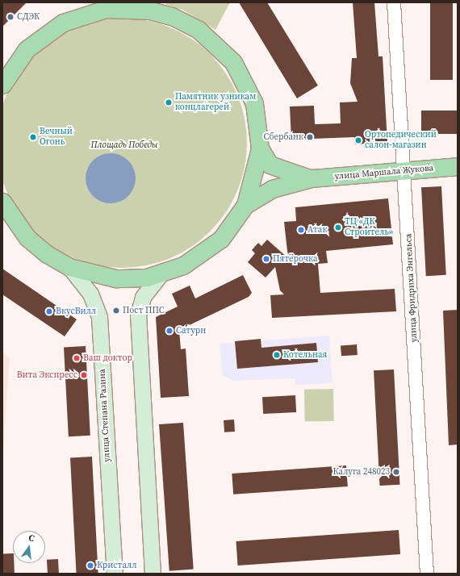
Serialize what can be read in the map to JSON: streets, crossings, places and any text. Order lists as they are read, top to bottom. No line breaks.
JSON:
{"streets":{"main road":["улица Маршала Жукова","улица Степана Разина"],"street":["улица Фридриха Энгельса"]},"crossings":[["улица Маршала Жукова","улица Фридриха Энгельса"]],"parks":["Площадь Победы"],"places":["СДЭК","Памятник узникам концлагерей","Вечный Огонь","Сбербанк","Ортопедический салон-магазин","ТЦ «ДК Строитель»","Атак","Пятёрочка","Пост ППС","ВкусВилл","Сатурн","Котельная","Ваш доктор","Вита Экспресс","Калуга 248023","Кристалл"],"north":"top"}
